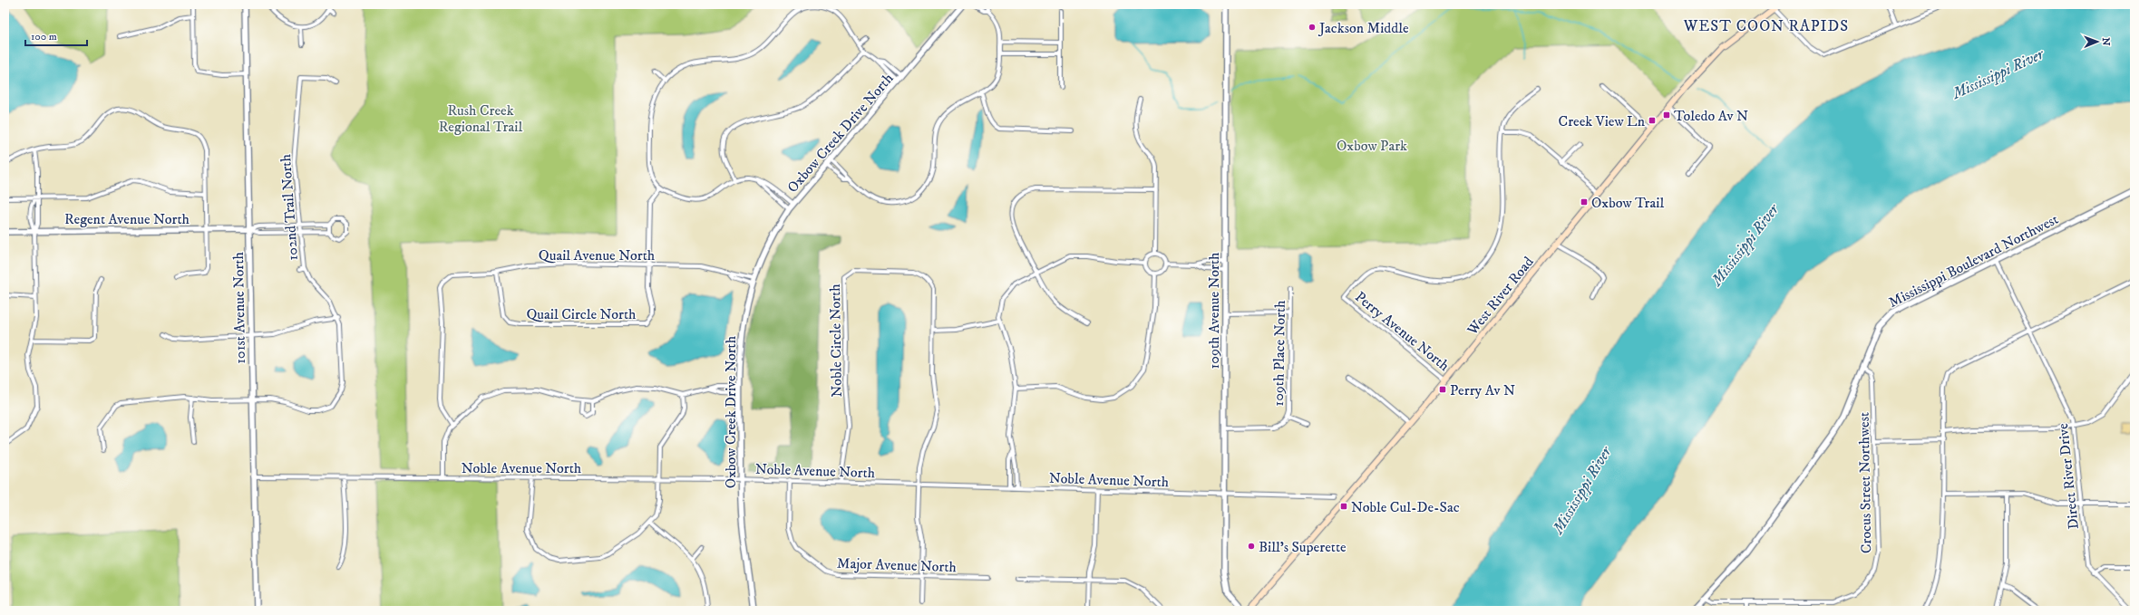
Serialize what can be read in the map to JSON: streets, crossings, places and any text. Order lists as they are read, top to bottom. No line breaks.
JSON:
{"streets":{"main road":["West River Road"],"street":["Oxbow Creek Drive North","102nd Trail North","Regent Avenue North","Quail Avenue North","Mississippi Boulevard Northwest","101st Avenue North","109th Avenue North","Quail Circle North","Perry Avenue North","Noble Circle North","109th Place North","Noble Avenue North","Direct River Drive","Crocus Street Northwest","Major Avenue North"]},"crossings":[["Oxbow Creek Drive North","Quail Avenue North"],["Oxbow Creek Drive North","Noble Avenue North"],["102nd Trail North","Regent Avenue North"],["102nd Trail North","101st Avenue North"],["Regent Avenue North","101st Avenue North"],["Quail Avenue North","Quail Circle North"],["Mississippi Boulevard Northwest","Direct River Drive"],["Mississippi Boulevard Northwest","Crocus Street Northwest"],["West River Road","Perry Avenue North"],["101st Avenue North","Noble Avenue North"],["109th Avenue North","Noble Avenue North"],["Noble Circle North","Noble Avenue North"],["Noble Circle North","Major Avenue North"],["Noble Avenue North","Major Avenue North"]],"districts":["WEST COON RAPIDS"],"water":["Mississippi River"],"parks":["Rush Creek Regional Trail","Oxbow Park"],"places":{"other":["Jackson Middle","Bill's Superette"],"transit":["Toledo Av N","Creek View Ln","Oxbow Trail","Perry Av N","Noble Cul-De-Sac"]},"scale_bar":"100 m","north":"right"}
